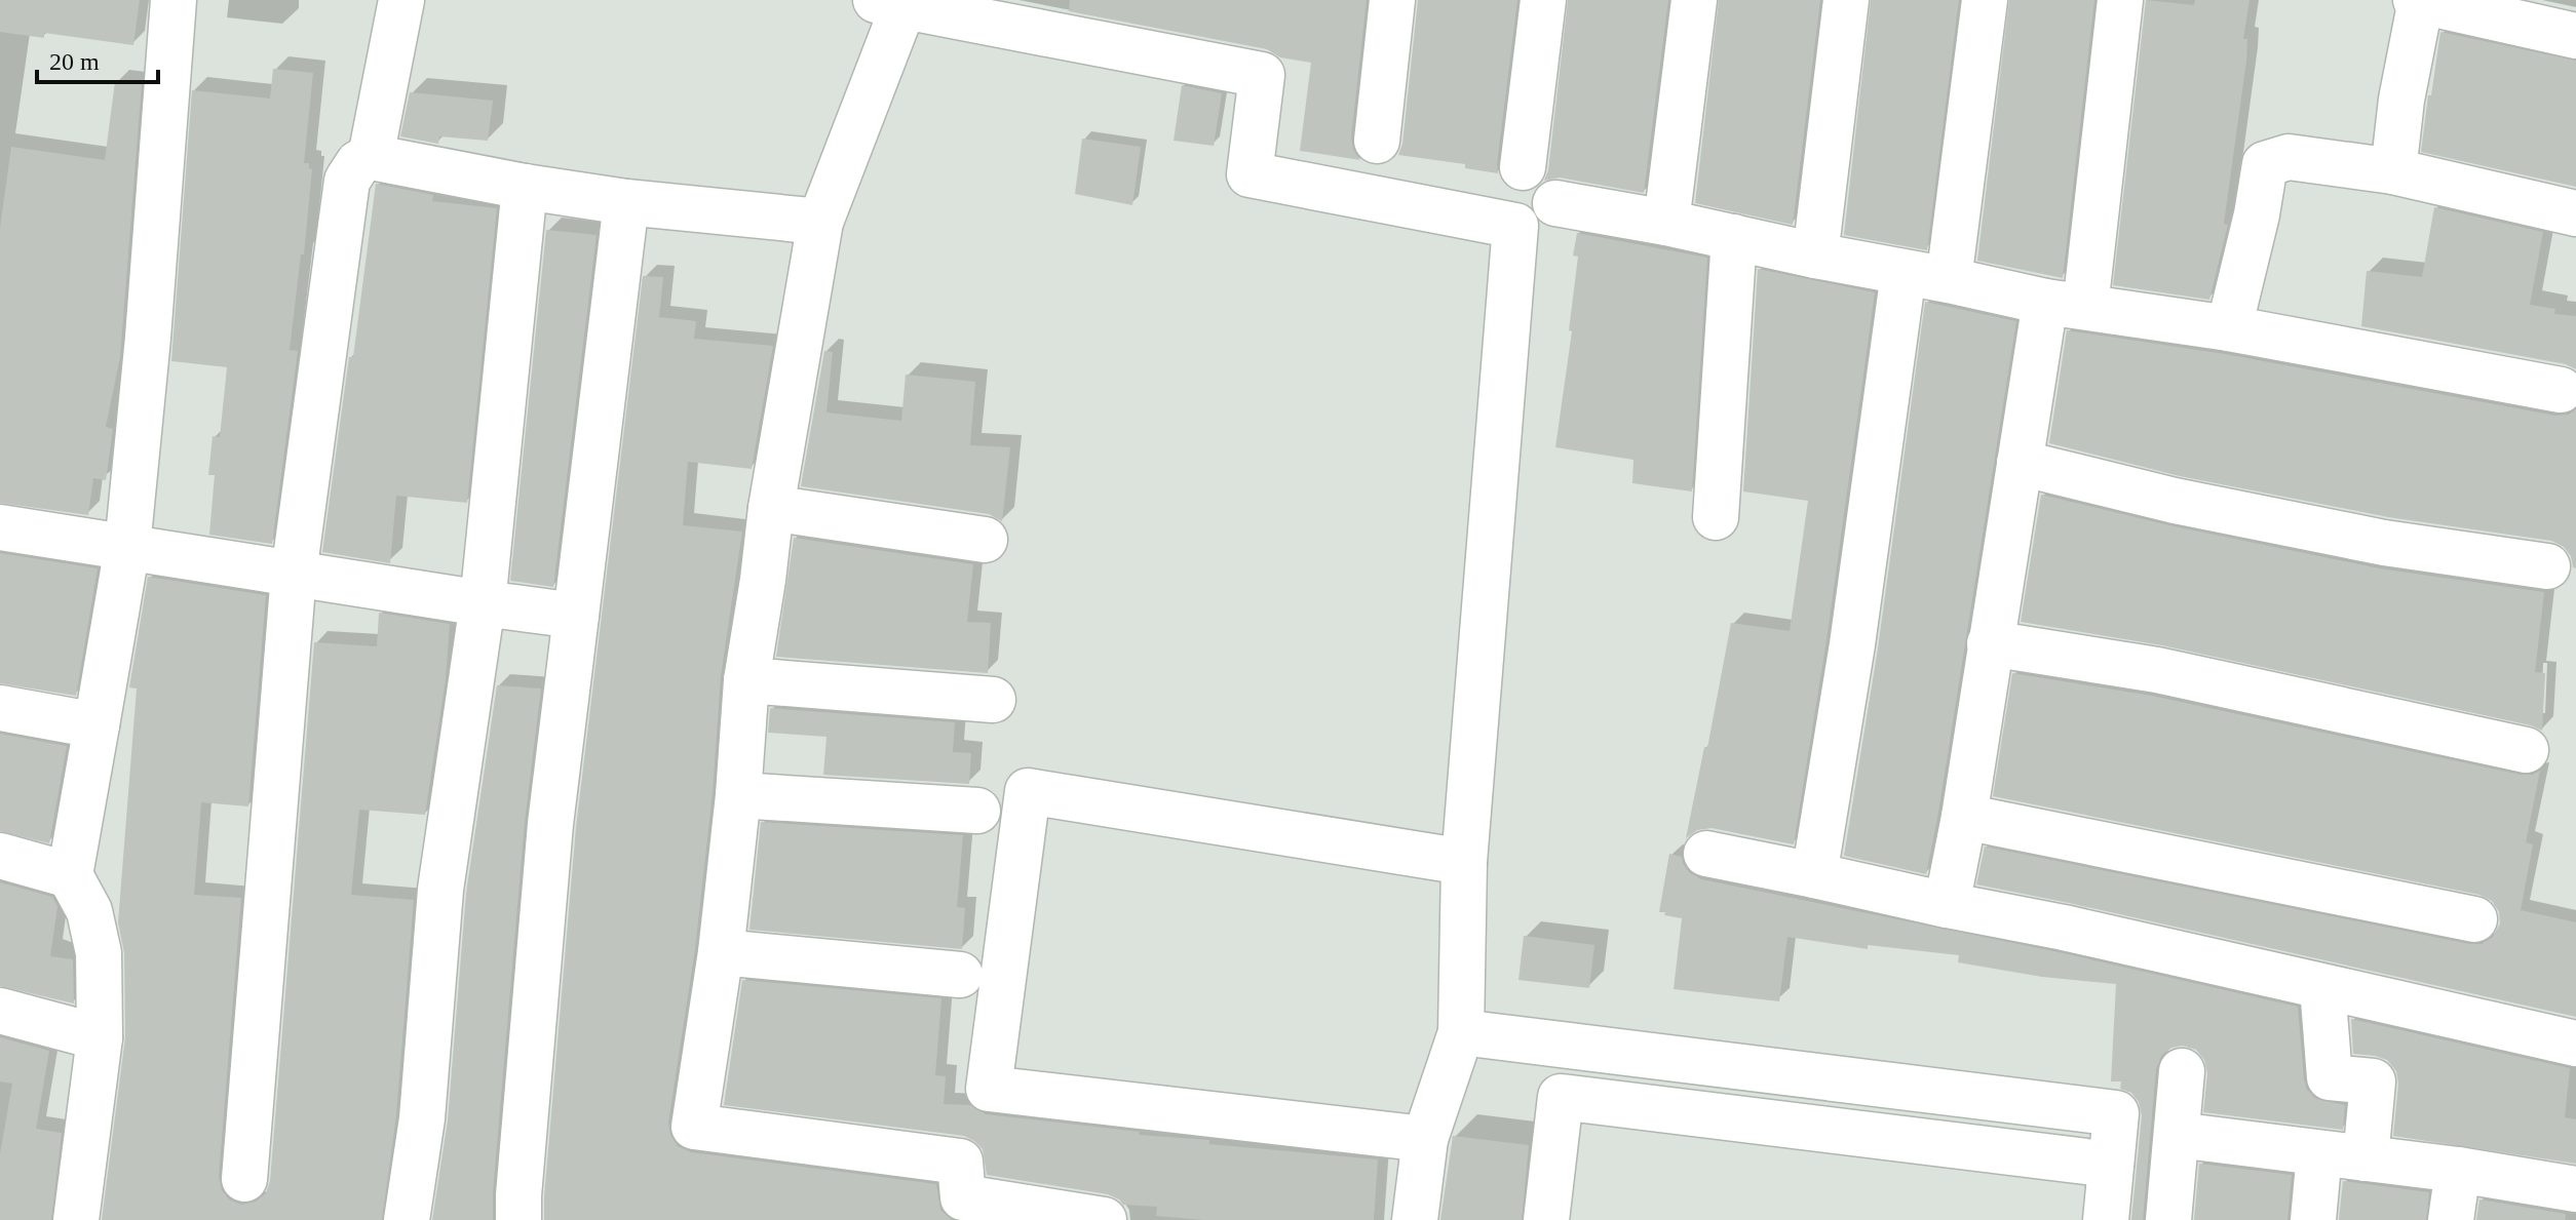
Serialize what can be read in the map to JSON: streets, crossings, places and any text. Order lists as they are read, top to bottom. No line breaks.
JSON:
{"scale_bar":"20 m"}
